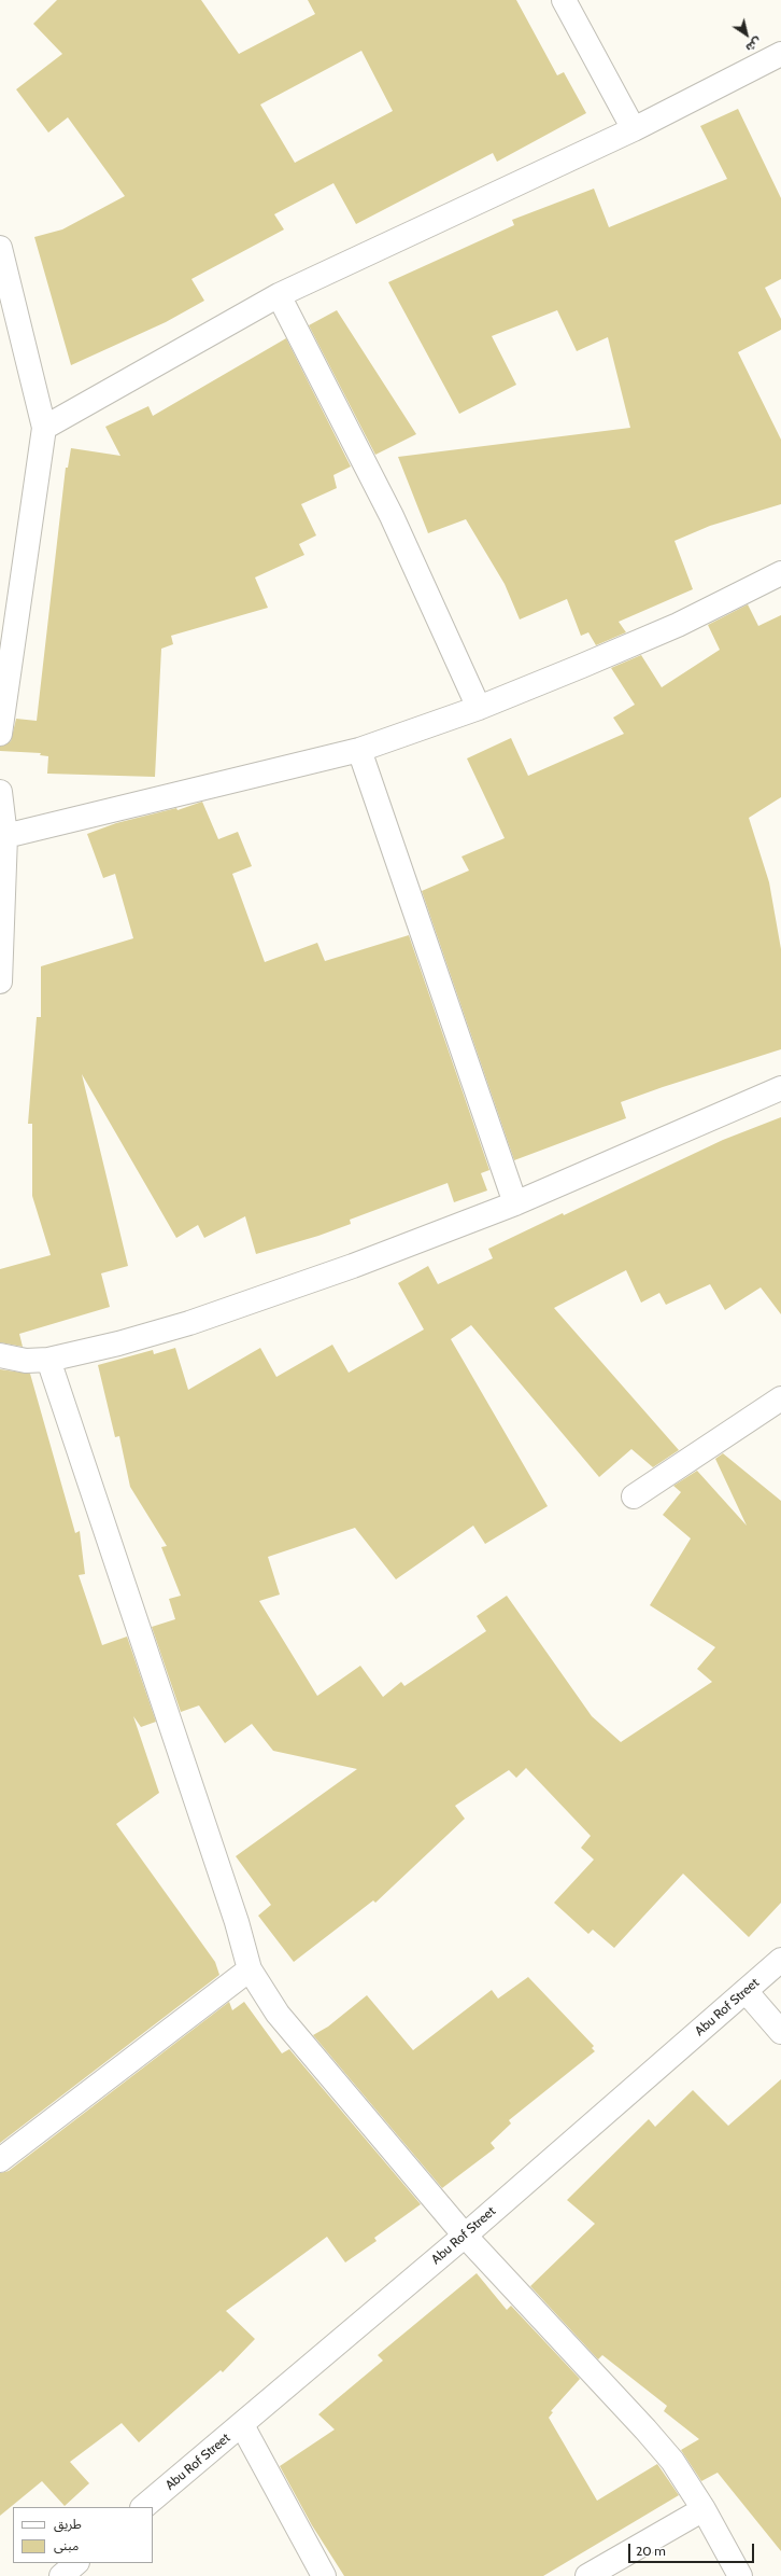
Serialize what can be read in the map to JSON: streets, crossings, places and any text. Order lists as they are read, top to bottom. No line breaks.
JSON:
{"streets":{"street":["Abu Rof Street"]},"legend":["طريق","مبنى"],"scale_bar":"20 m","north":"bottom right"}
